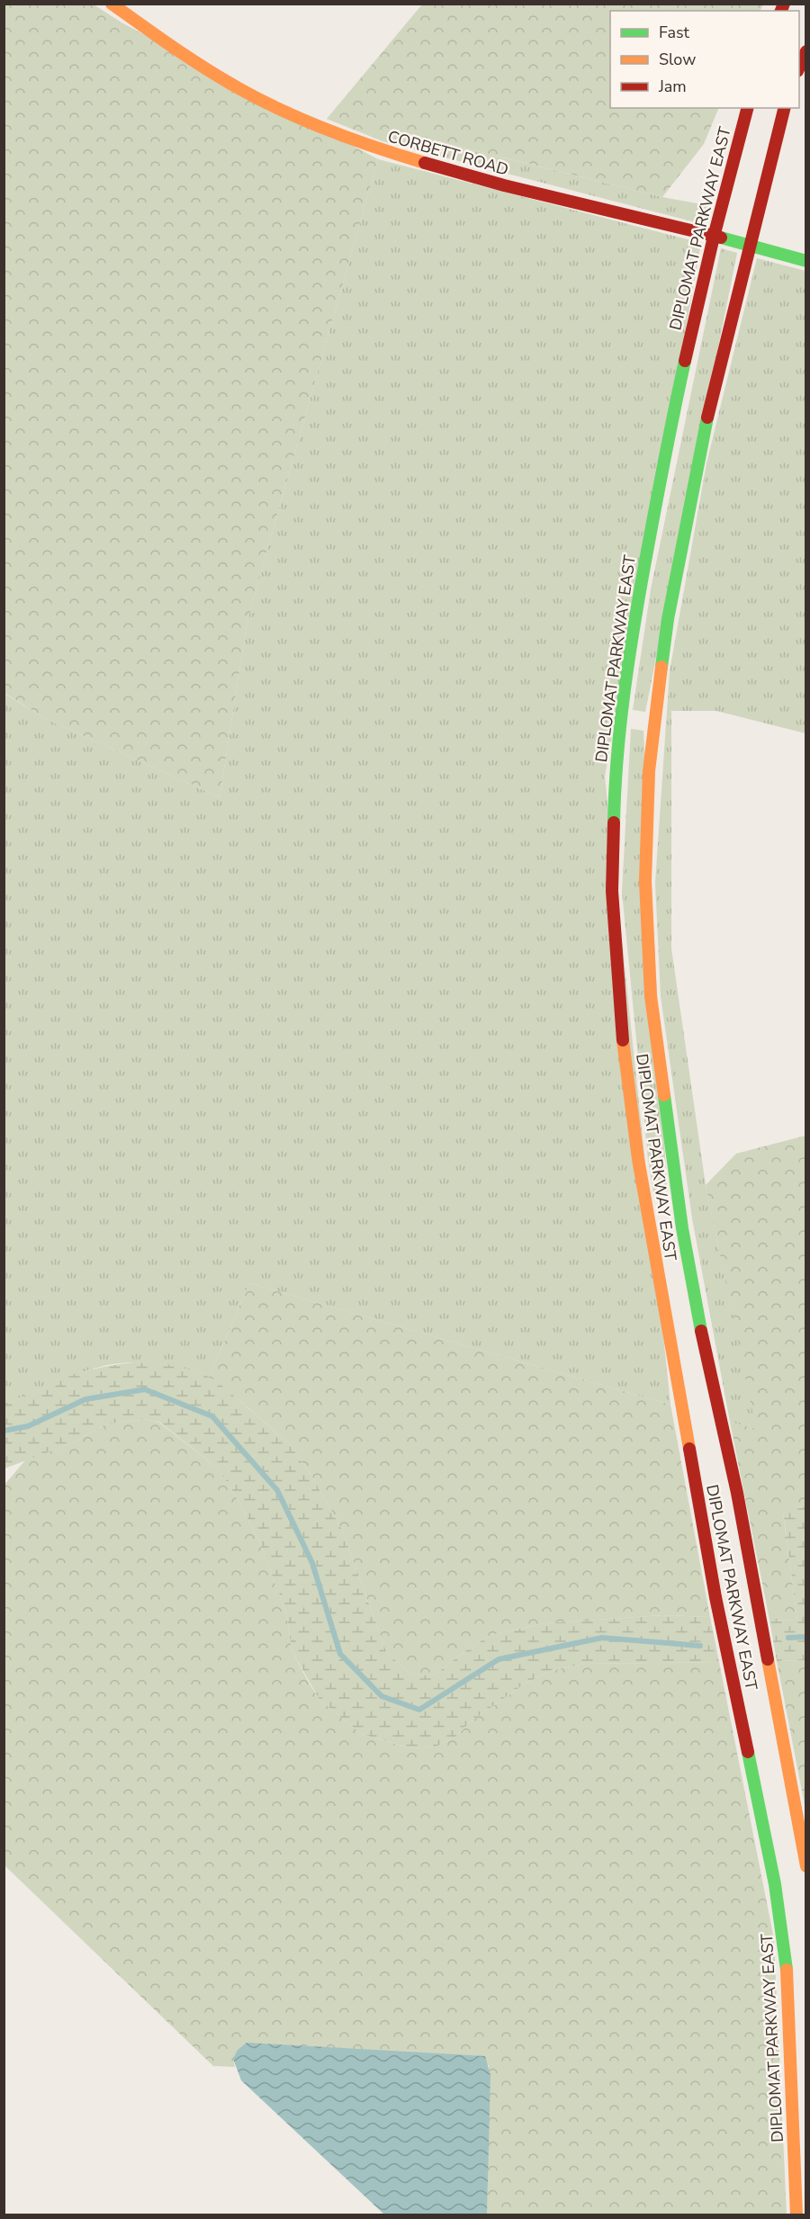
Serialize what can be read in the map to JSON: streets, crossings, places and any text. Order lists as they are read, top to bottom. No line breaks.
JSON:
{"streets":{"main road":["CORBETT ROAD","DIPLOMAT PARKWAY EAST"]},"crossings":[["CORBETT ROAD","DIPLOMAT PARKWAY EAST"]],"legend":["Fast","Slow","Jam"]}
